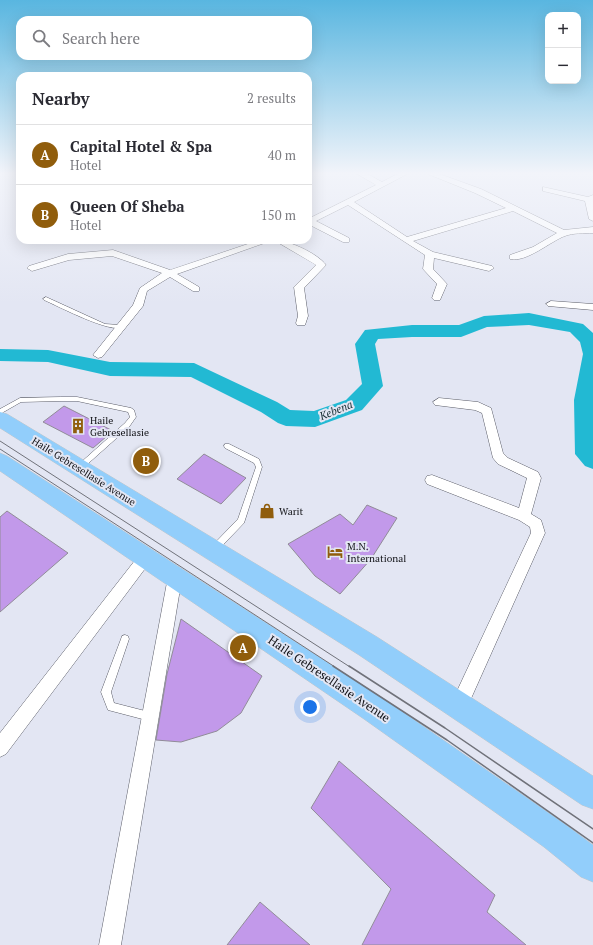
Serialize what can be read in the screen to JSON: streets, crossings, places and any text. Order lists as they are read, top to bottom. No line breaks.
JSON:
{"streets":{"main road":["Haile Gebresellasie Avenue"]},"water":["Kebena"],"places":{"building":["Haile Gebresellasie"],"shop":["Warit"],"hotel":["M.N. International"]},"page":{"map_buttons":["+","−"],"search":"Search here","heading":["Nearby","2 results"],"list":[{"mark":"A","name":"Capital Hotel & Spa","note":"Hotel","value":"40 m"},{"mark":"B","name":"Queen Of Sheba","note":"Hotel","value":"150 m"}],"pins":["B","A"]}}
